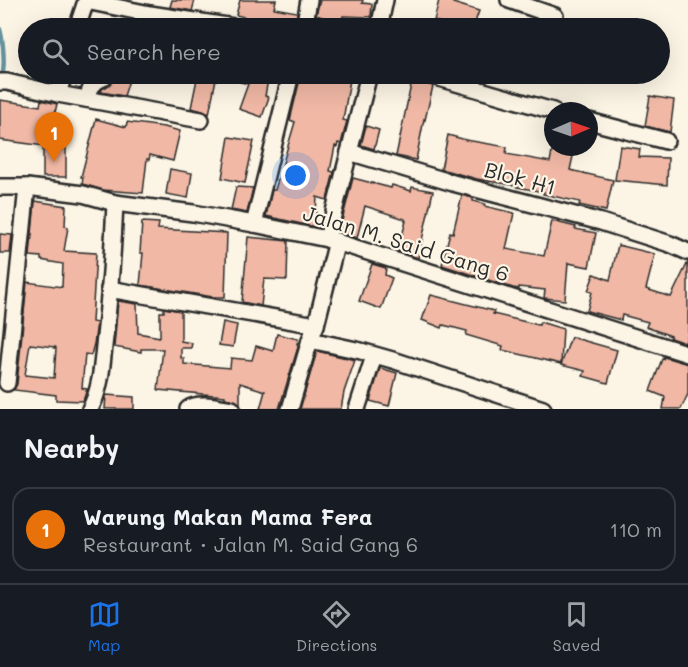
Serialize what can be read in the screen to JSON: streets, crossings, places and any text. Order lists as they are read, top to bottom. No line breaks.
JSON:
{"streets":{"street":["Blok H1","Jalan M. Said Gang 6"]},"north":"right","page":{"search":"Search here","pins":"1","heading":"Nearby","list":[{"mark":"1","name":"Warung Makan Mama Fera","note":"Restaurant · Jalan M. Said Gang 6","value":"110 m"}],"nav":["Map","Directions","Saved"]}}
